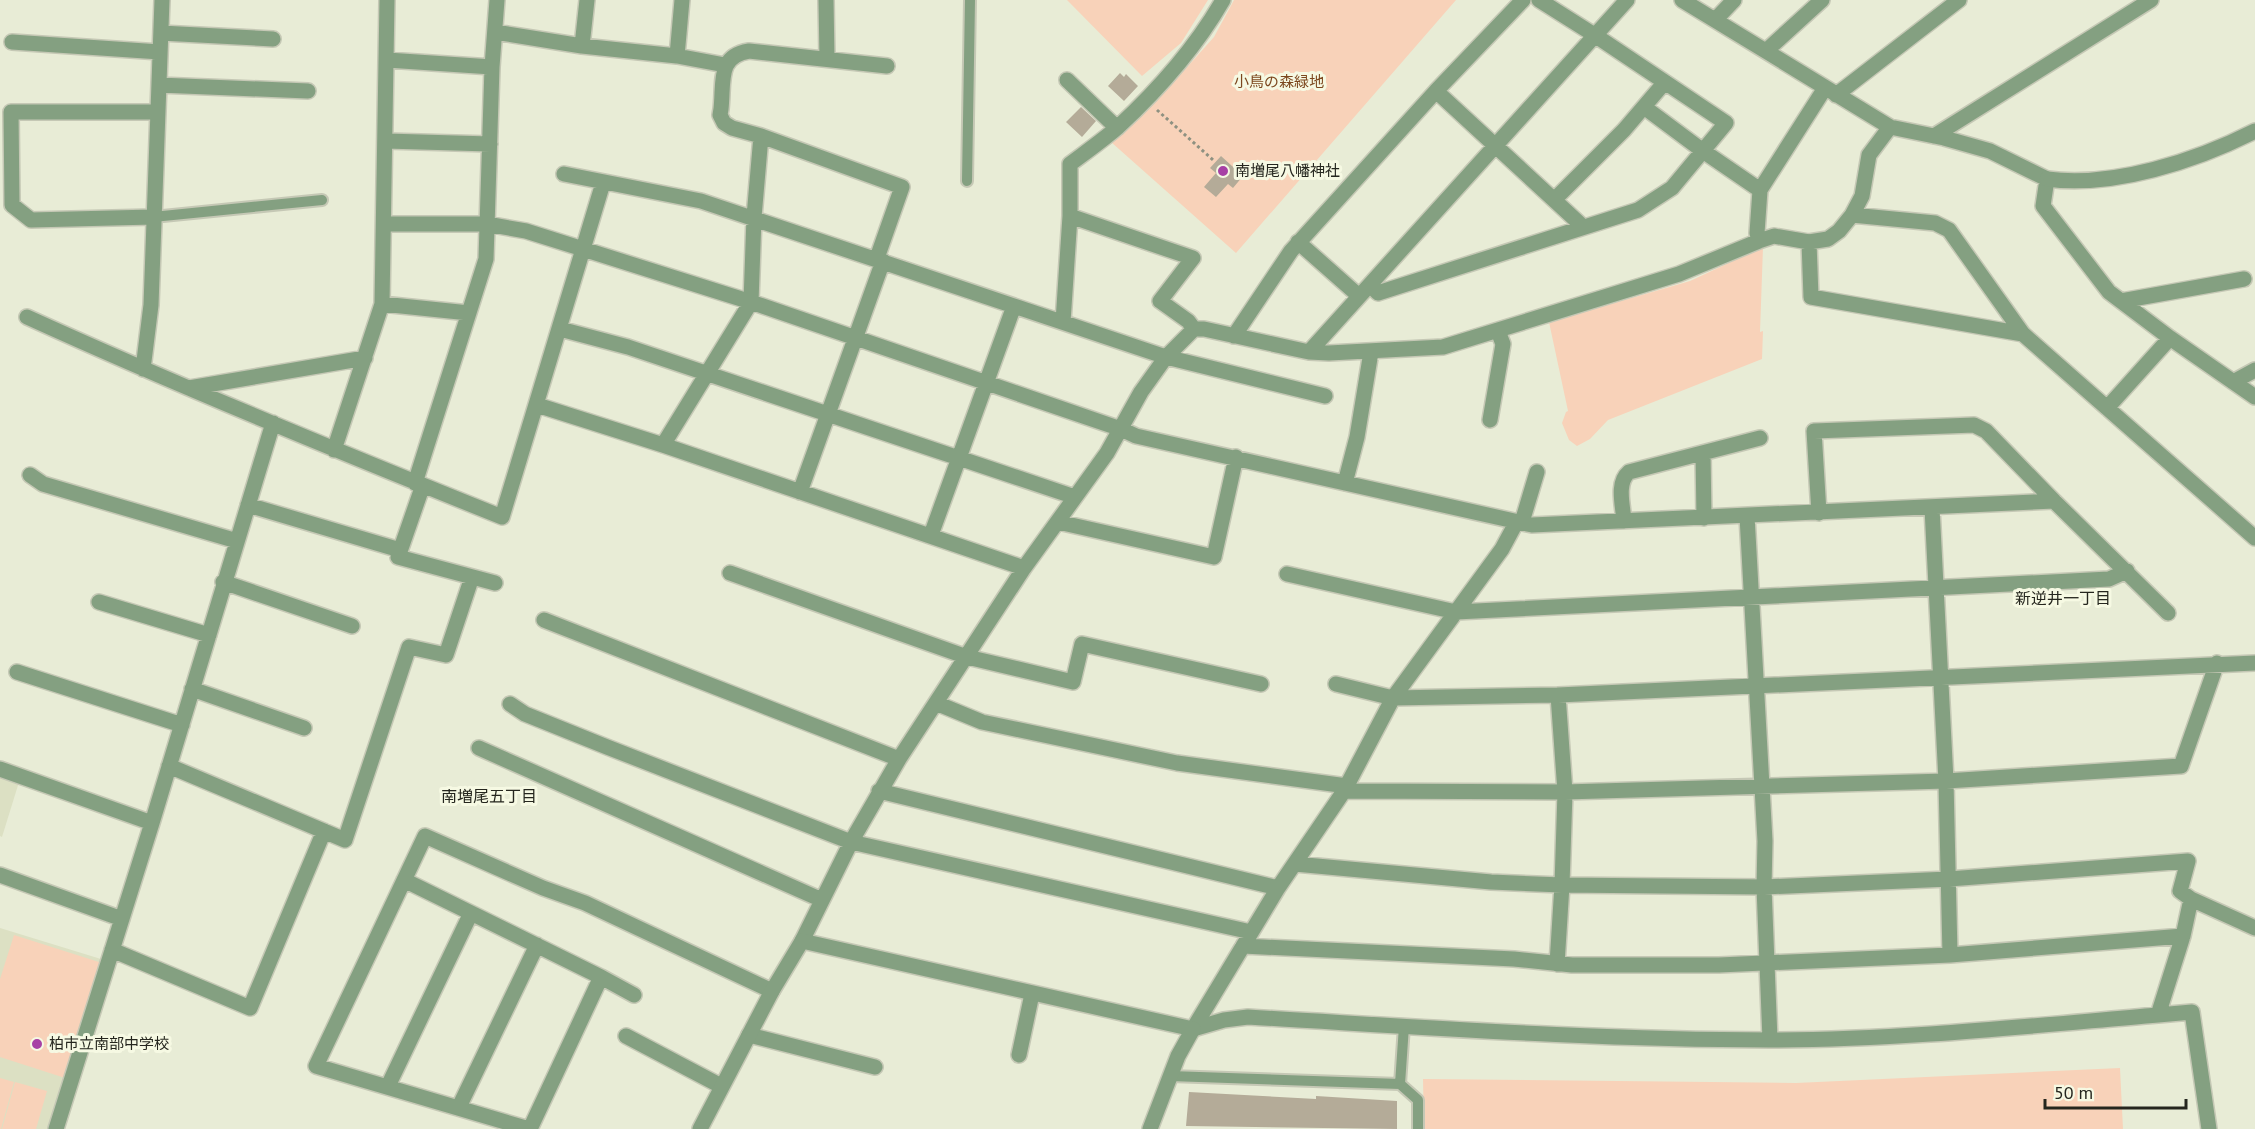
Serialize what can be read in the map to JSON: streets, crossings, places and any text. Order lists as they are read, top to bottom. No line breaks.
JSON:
{"districts":["新逆井一丁目","南増尾五丁目"],"parks":["小鳥の森緑地"],"places":["南増尾八幡神社","柏市立南部中学校"],"scale_bar":"50 m"}
